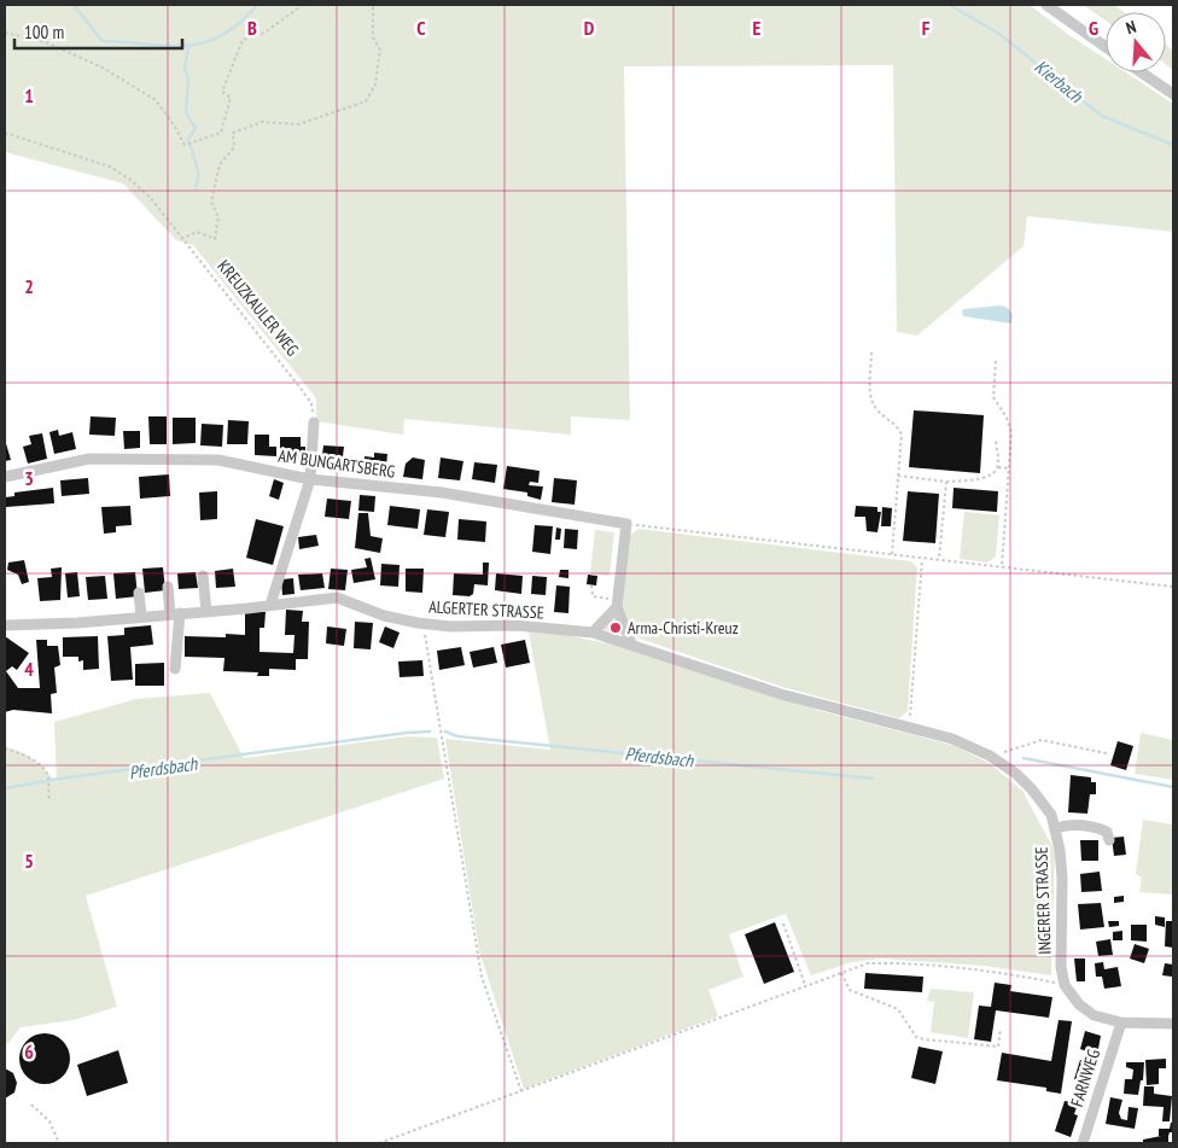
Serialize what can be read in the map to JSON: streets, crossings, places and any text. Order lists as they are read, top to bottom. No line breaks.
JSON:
{"streets":{"street":["AM BUNGARTSBERG","ALGERTER STRASSE","INGERER STRASSE","FARNWEG"],"path":["KREUZKAULER WEG"]},"crossings":[["ALGERTER STRASSE","INGERER STRASSE"]],"water":["Kierbach","Pferdsbach"],"places":["Arma-Christi-Kreuz"],"scale_bar":"100 m","north":"top","grid":{"columns":["B","C","D","E","F","G"],"rows":["1","2","3","4","5","6"]}}
